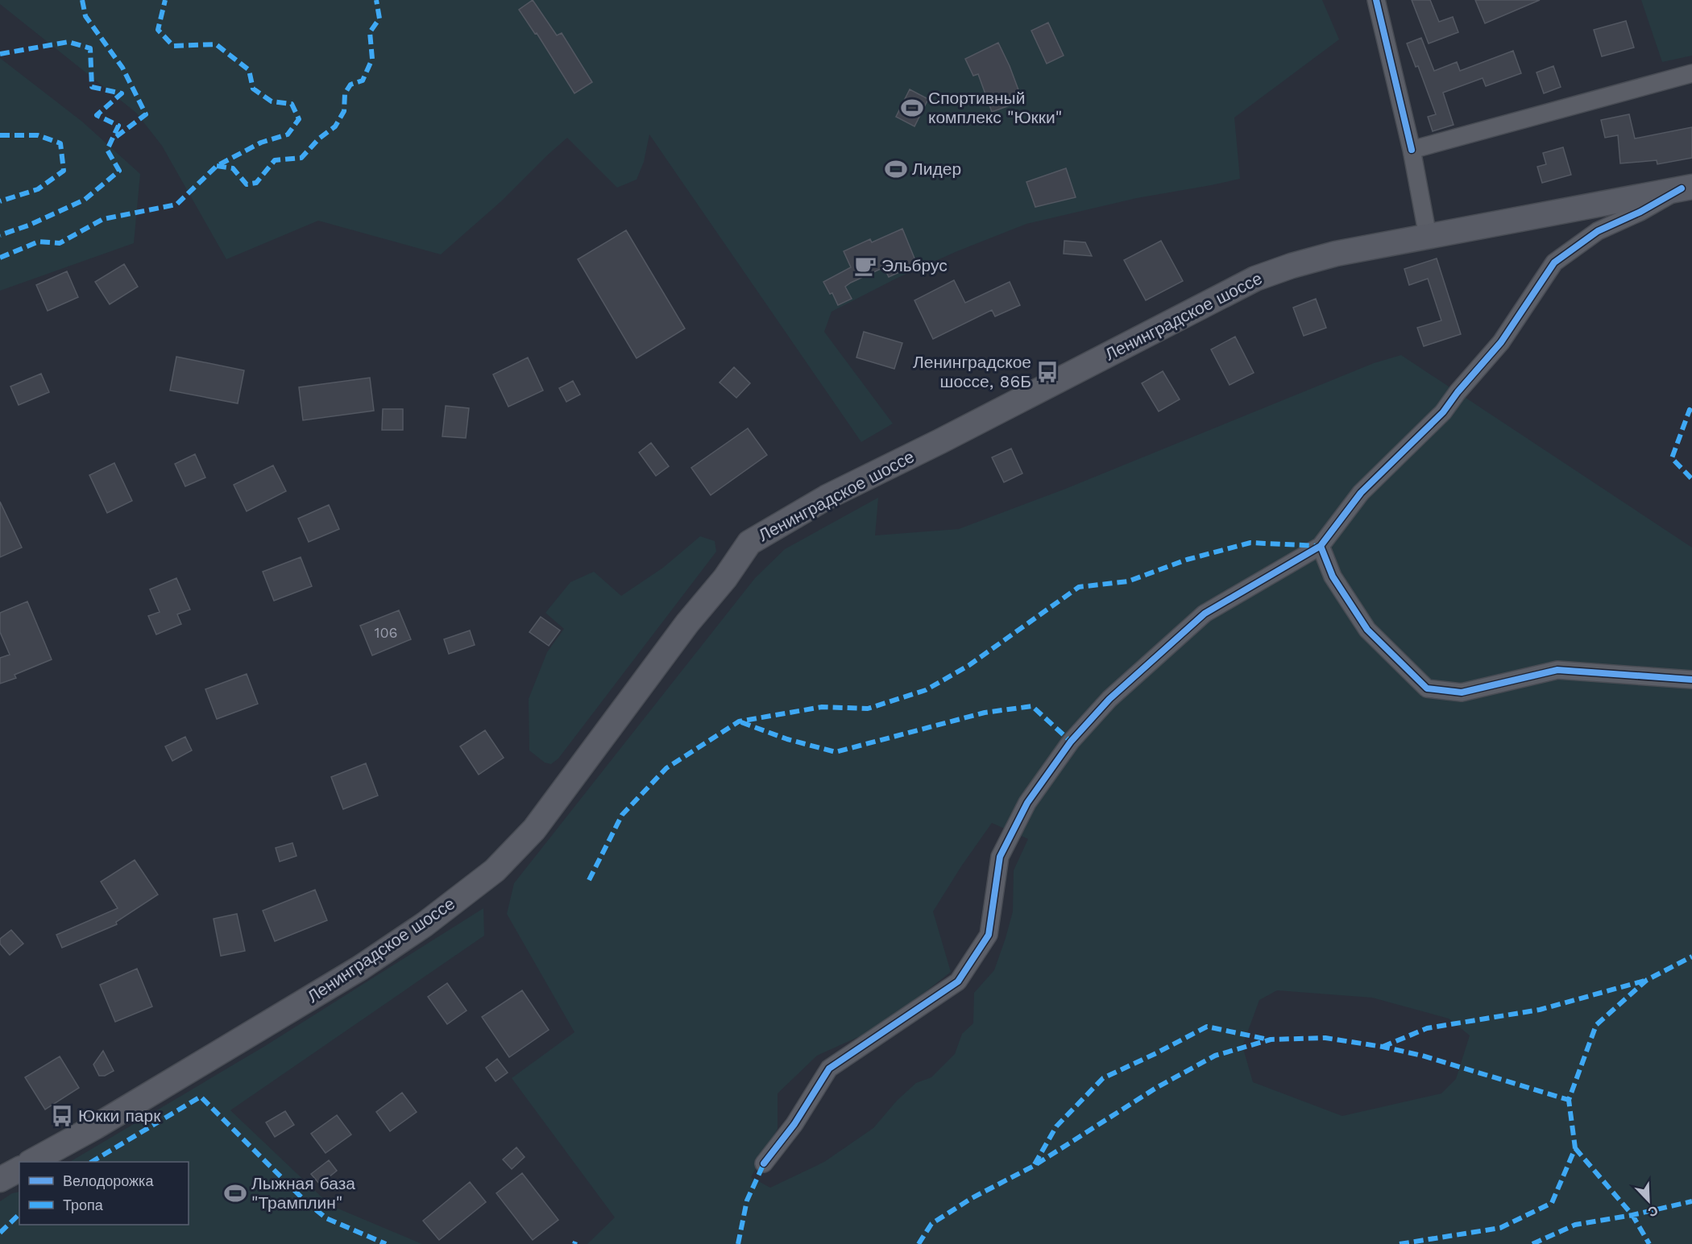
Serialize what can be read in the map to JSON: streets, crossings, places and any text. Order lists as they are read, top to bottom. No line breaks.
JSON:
{"streets":{"main road":["Ленинградское шоссе"]},"places":{"sports":["Спортивный комплекс \"Юкки\"","Лидер","Лыжная база \"Трамплин\""],"cafe":["Эльбрус"],"bus stop":["Ленинградское шоссе, 86Б","Юкки парк"]},"house_numbers":["106"],"legend":["Велодорожка","Тропа"],"north":"bottom right"}
